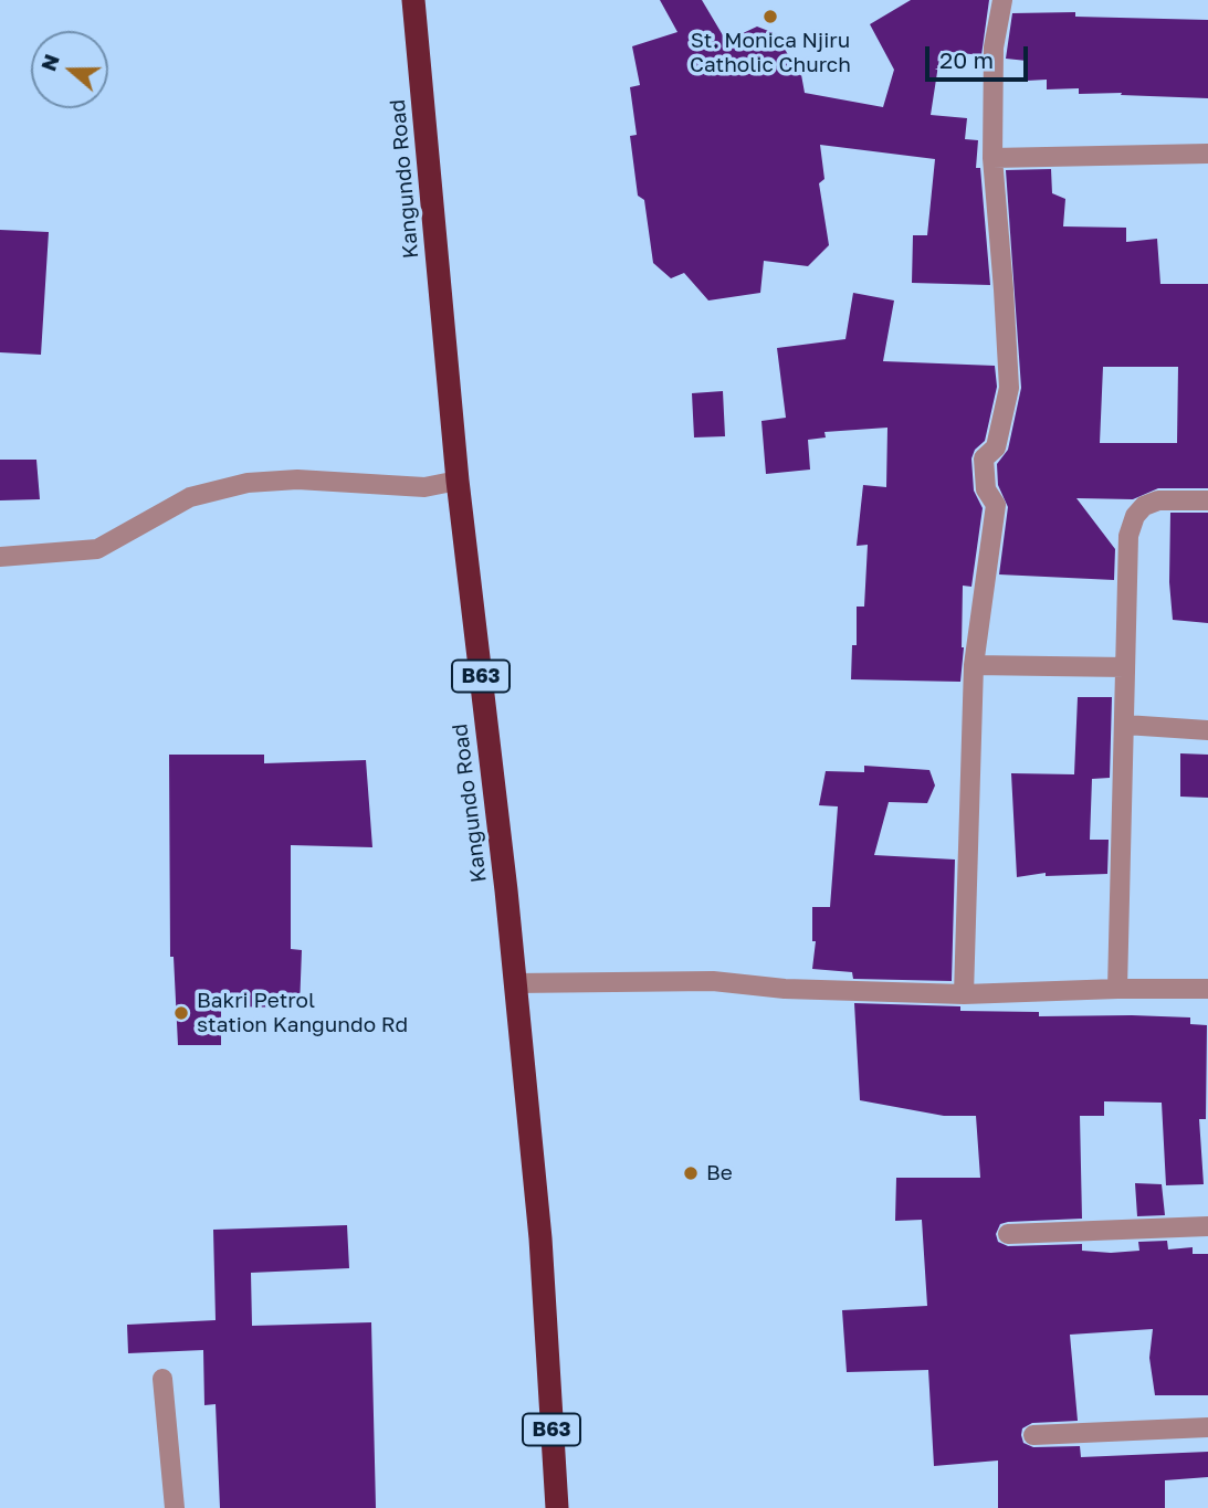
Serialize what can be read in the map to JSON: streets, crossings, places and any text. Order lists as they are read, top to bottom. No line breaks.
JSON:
{"streets":{"highway":["Kangundo Road","B63"]},"places":["St. Monica Njiru Catholic Church","Bakri Petrol station Kangundo Rd","Be"],"scale_bar":"20 m","north":"left"}
